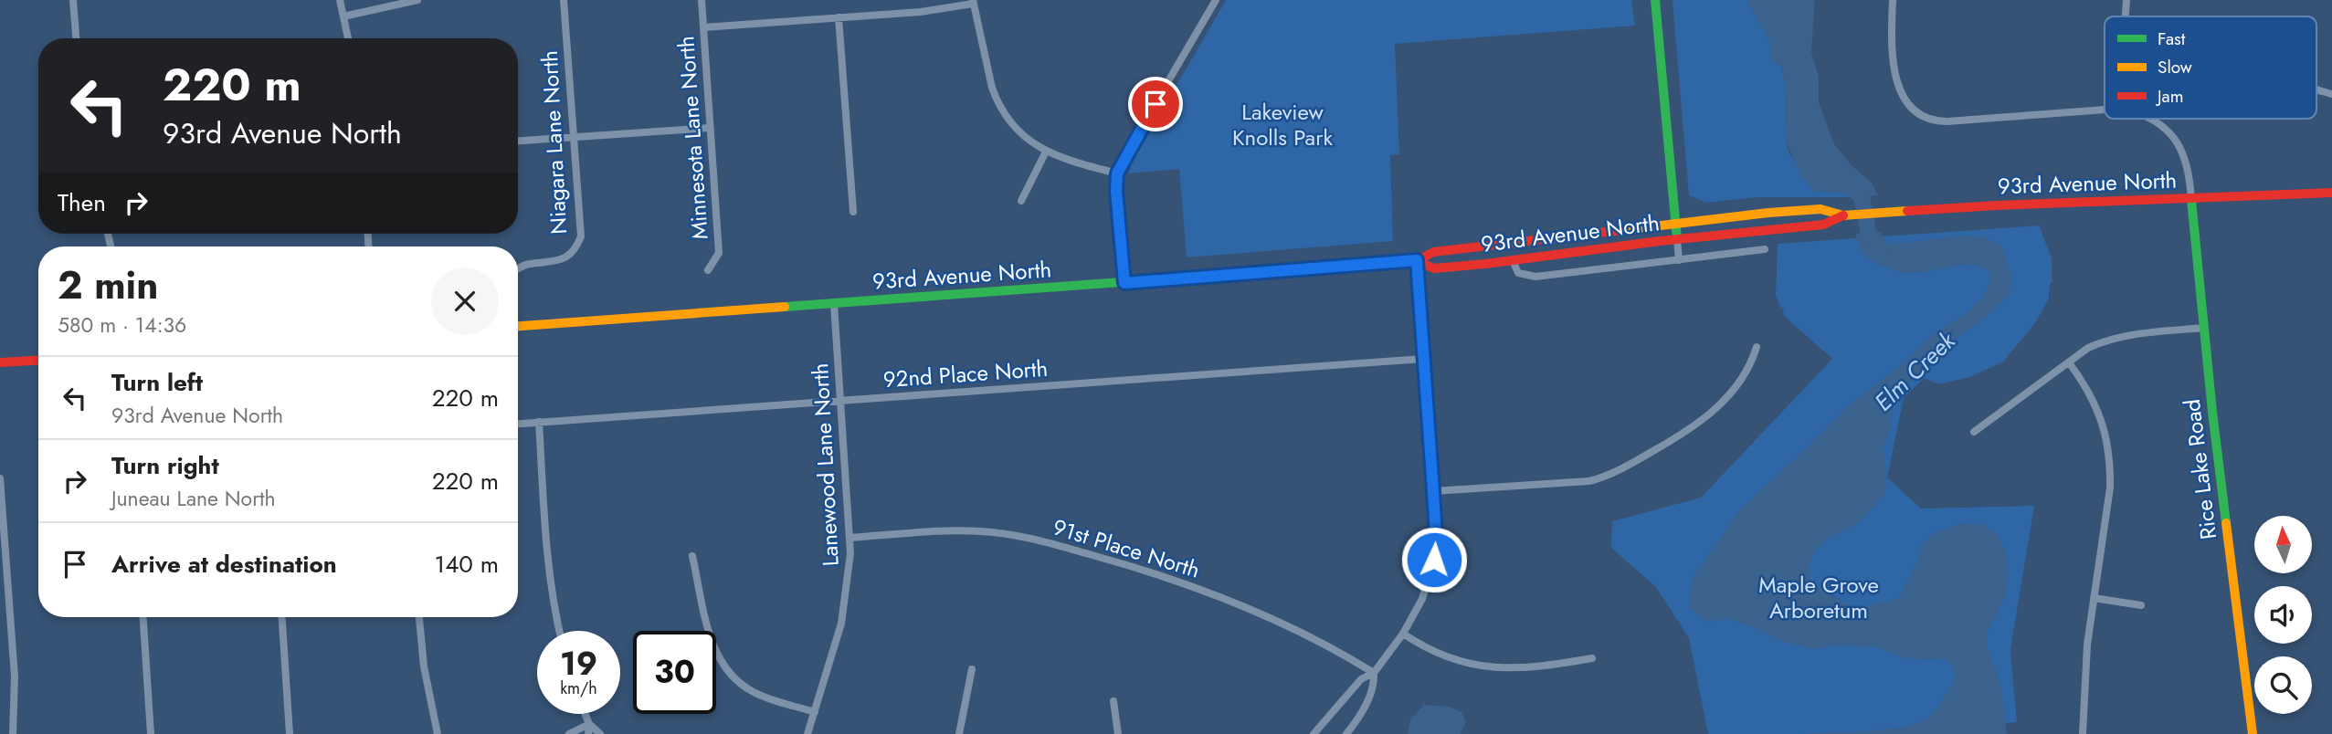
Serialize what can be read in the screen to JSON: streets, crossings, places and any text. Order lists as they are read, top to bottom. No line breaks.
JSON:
{"streets":{"main road":["93rd Avenue North","Rice Lake Road"],"street":["Minnesota Lane North","Niagara Lane North","92nd Place North","Lanewood Lane North","91st Place North"]},"crossings":[["93rd Avenue North","Lanewood Lane North"],["93rd Avenue North","Rice Lake Road"],["92nd Place North","Lanewood Lane North"],["Lanewood Lane North","91st Place North"]],"water":["Elm Creek"],"parks":["Lakeview Knolls Park","Maple Grove Arboretum"],"legend":["Fast","Slow","Jam"],"north":"top","page":{"turn":["220 m","93rd Avenue North"],"then":"Then","heading":["2 min","580 m · 14:36"],"list":[{"name":"Turn left","note":"93rd Avenue North","value":"220 m"},{"name":"Turn right","note":"Juneau Lane North","value":"220 m"},{"name":"Arrive at destination","value":"140 m"}],"speed":"19 km/h","limit":"30"}}
